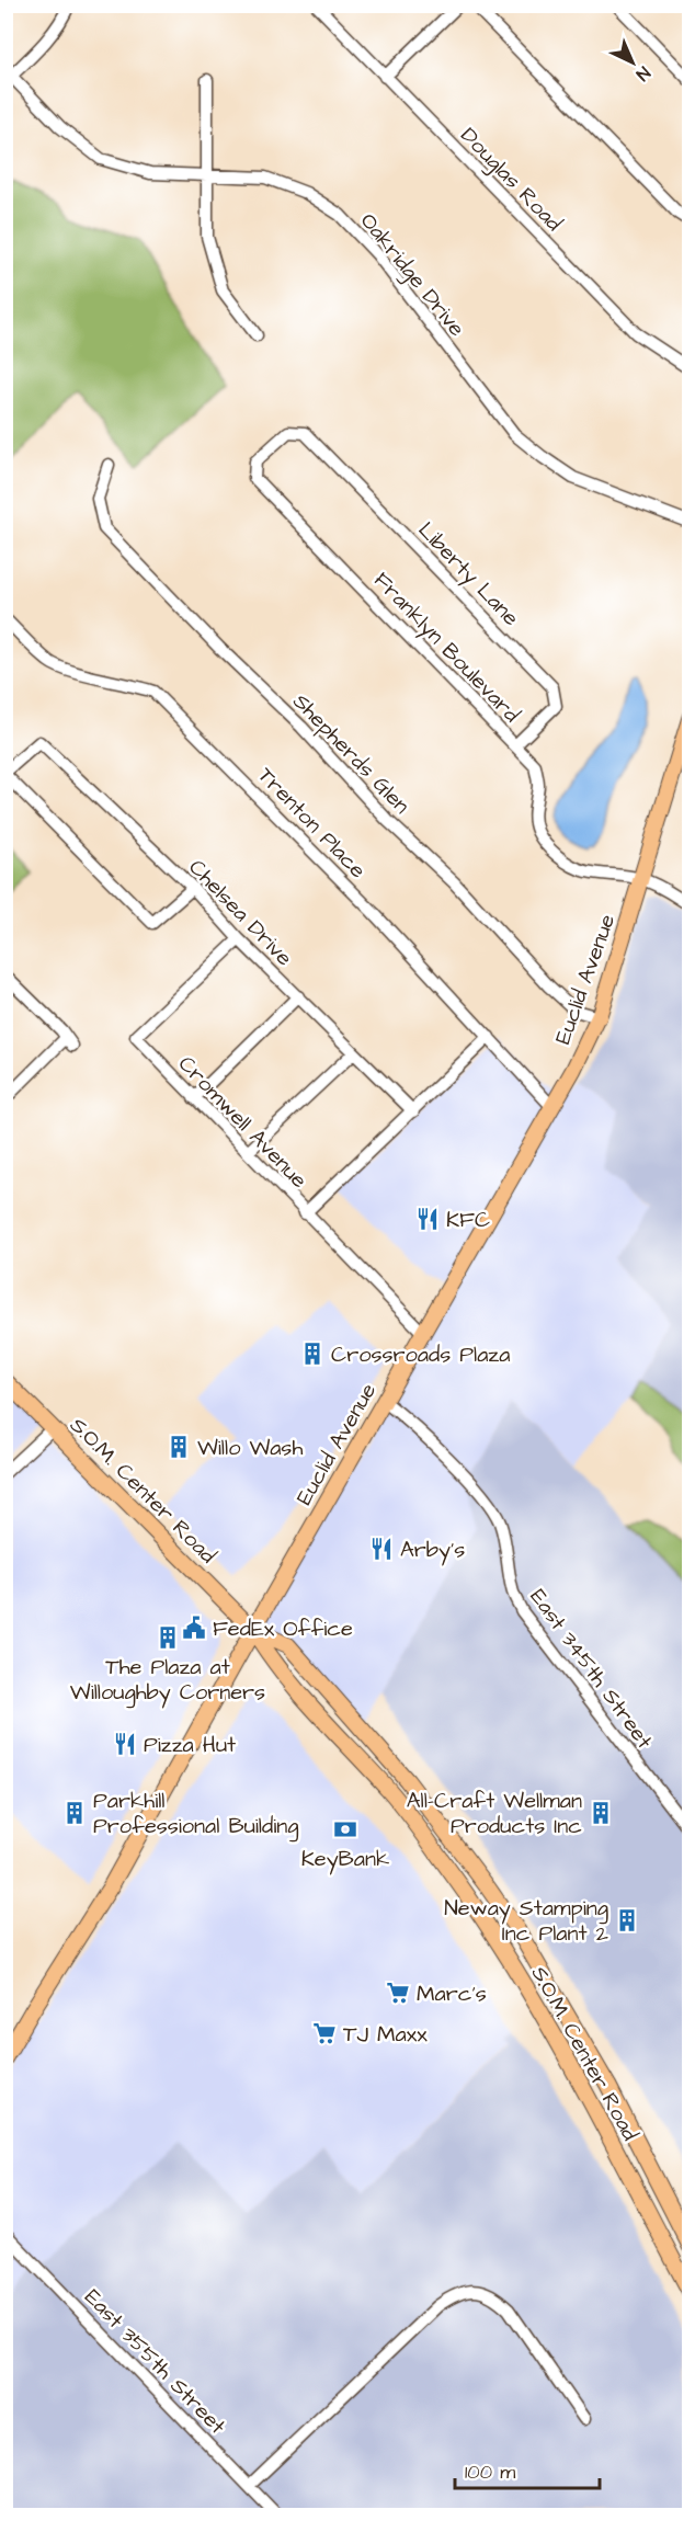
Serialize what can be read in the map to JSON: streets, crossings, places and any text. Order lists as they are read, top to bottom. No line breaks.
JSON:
{"streets":{"main road":["Euclid Avenue","S.O.M. Center Road"],"street":["Douglas Road","Oakridge Drive","Liberty Lane","Franklyn Boulevard","Shepherds Glen","Trenton Place","Chelsea Drive","Cromwell Avenue","East 345th Street","East 355th Street"]},"crossings":[["Liberty Lane","Franklyn Boulevard"],["Franklyn Boulevard","Euclid Avenue"],["Shepherds Glen","Euclid Avenue"],["Trenton Place","Euclid Avenue"],["Chelsea Drive","Cromwell Avenue"],["Euclid Avenue","Cromwell Avenue"],["Euclid Avenue","S.O.M. Center Road"],["Euclid Avenue","East 345th Street"]],"places":{"restaurant":["KFC","Arby's","Pizza Hut"],"building":["Crossroads Plaza","Willo Wash","The Plaza at Willoughby Corners","Parkhill Professional Building","All-Craft Wellman Products Inc","Neway Stamping Inc Plant 2"],"public building":["FedEx Office"],"bank":["KeyBank"],"supermarket":["Marc's","TJ Maxx"]},"scale_bar":"100 m","north":"bottom right"}
